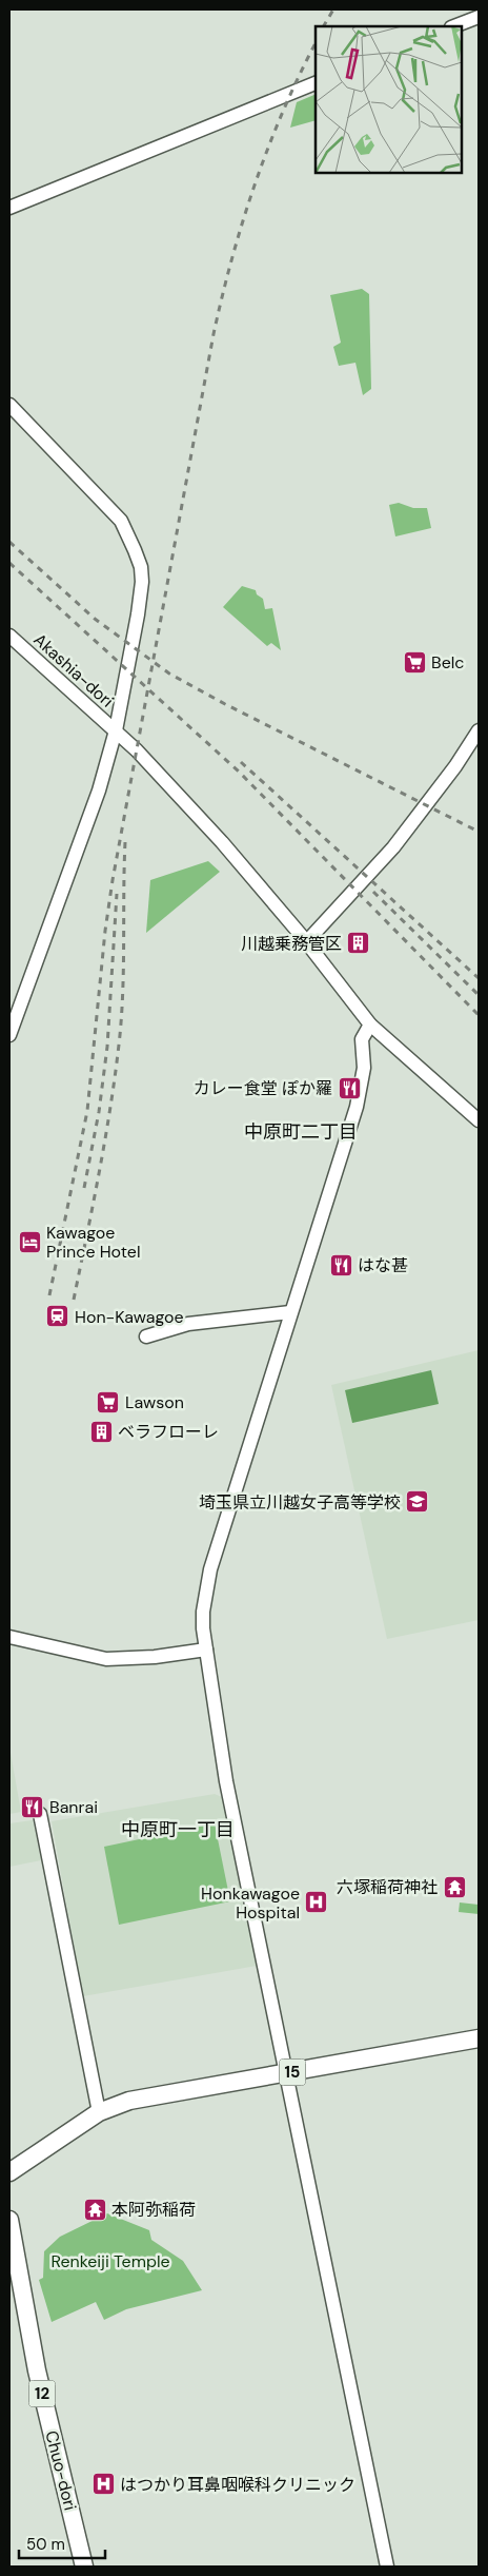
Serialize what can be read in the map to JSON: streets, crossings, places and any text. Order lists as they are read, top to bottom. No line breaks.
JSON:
{"streets":{"main road":["15","12","Chuo-dori"],"street":["Akashia-dori"]},"districts":["中原町二丁目","中原町一丁目"],"parks":["Renkeiji Temple"],"places":{"supermarket":["Belc","Lawson"],"building":["川越乗務管区","ベラフローレ"],"restaurant":["カレー食堂 ぽか羅","はな甚","Banrai"],"hotel":["Kawagoe Prince Hotel"],"station":["Hon-Kawagoe"],"school or university":["埼玉県立川越女子高等学校"],"temple":["六塚稲荷神社","本阿弥稲荷"],"hospital":["Honkawagoe Hospital","はつかり耳鼻咽喉科クリニック"]},"scale_bar":"50 m"}
